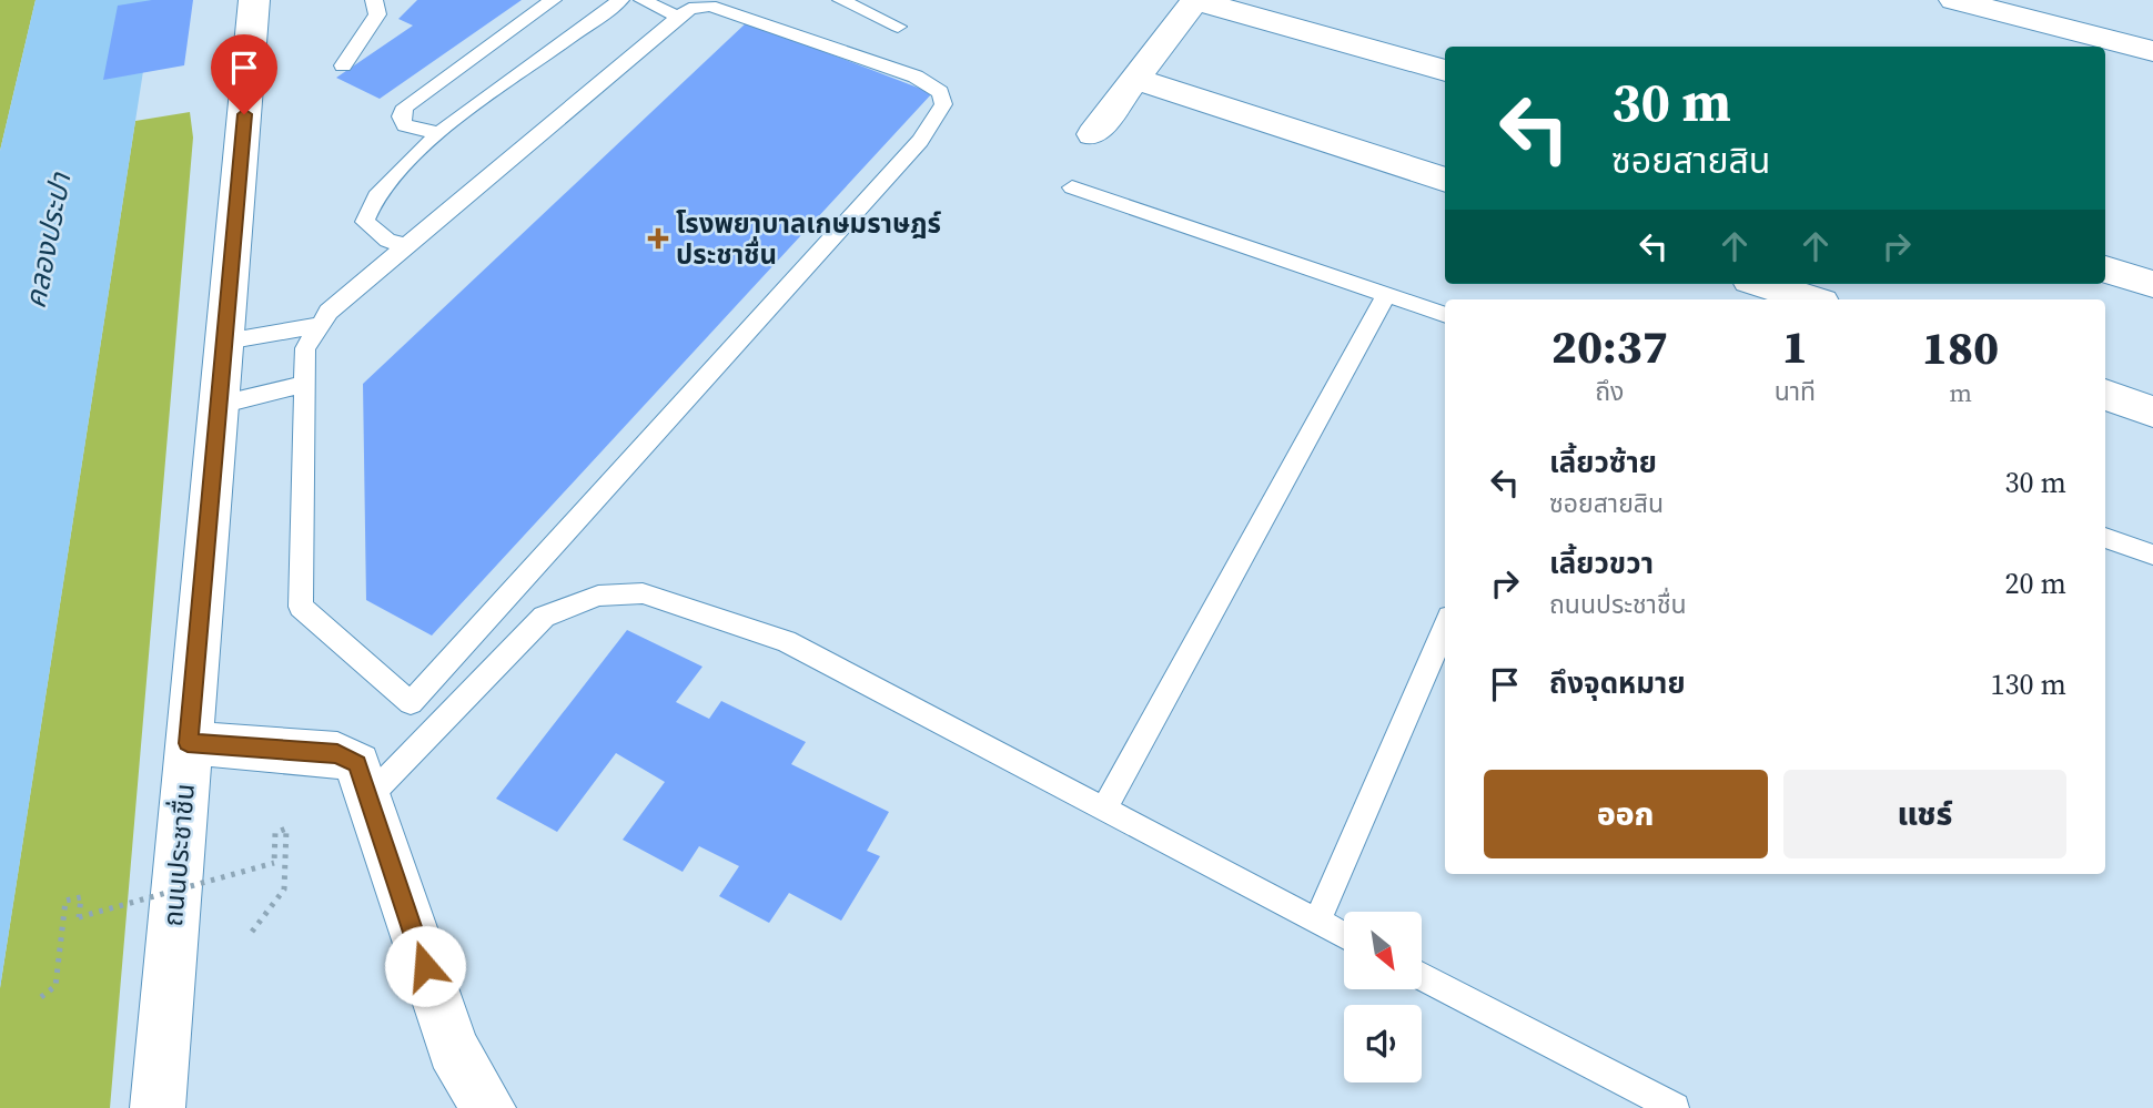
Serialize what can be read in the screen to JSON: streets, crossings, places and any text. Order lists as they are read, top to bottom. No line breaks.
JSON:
{"streets":{"main road":["ถนนประชาชื่น"]},"water":["คลองประปา"],"places":{"health":["โรงพยาบาลเกษมราษฎร์ ประชาชื่น"]},"north":"bottom right","page":{"turn":["30 m","ซอยสายสิน"],"eta":["20:37","ถึง","1","นาที","180","m"],"list":[{"name":"เลี้ยวซ้าย","note":"ซอยสายสิน","value":"30 m"},{"name":"เลี้ยวขวา","note":"ถนนประชาชื่น","value":"20 m"},{"name":"ถึงจุดหมาย","value":"130 m"}],"buttons":["ออก","แชร์"]}}
